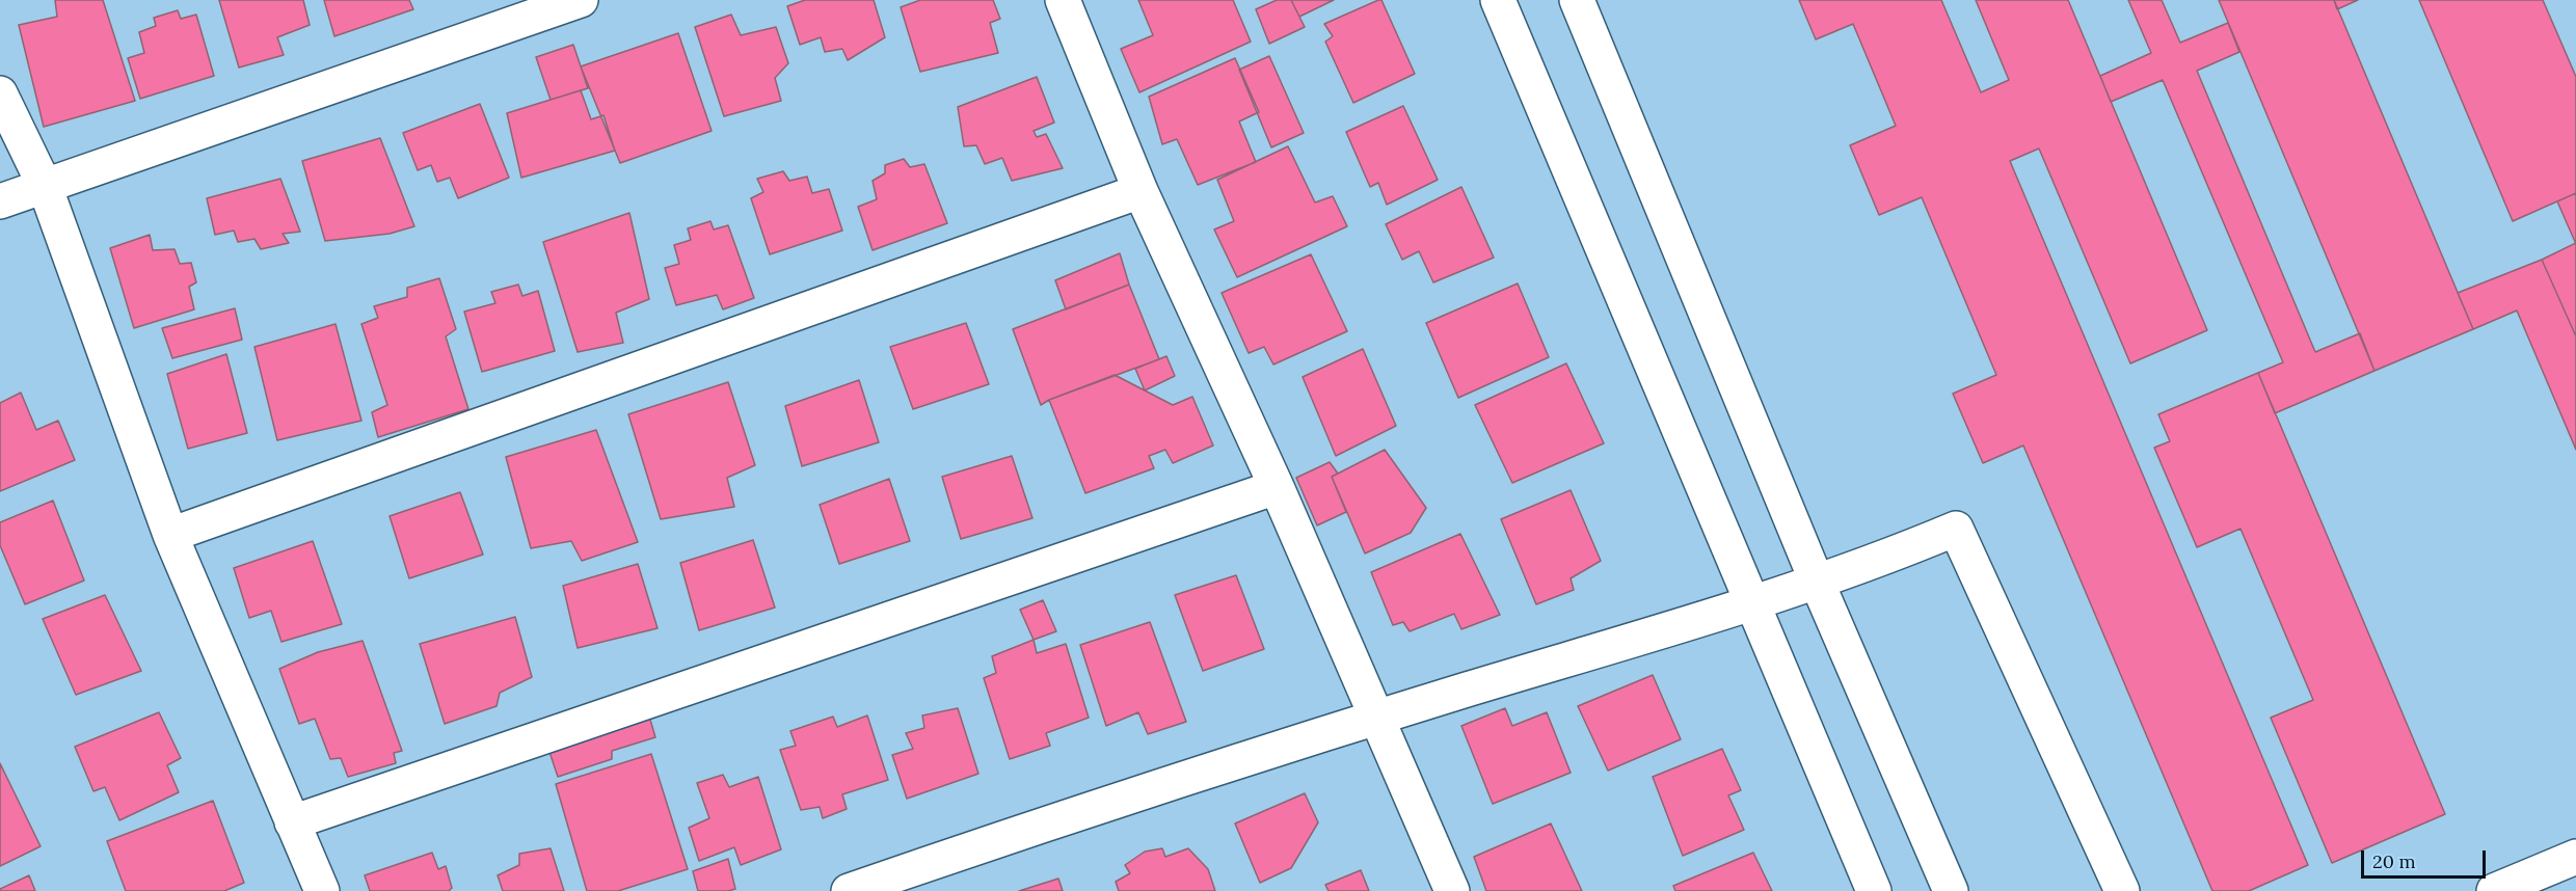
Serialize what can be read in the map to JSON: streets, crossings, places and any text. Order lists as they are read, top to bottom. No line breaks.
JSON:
{"scale_bar":"20 m"}
